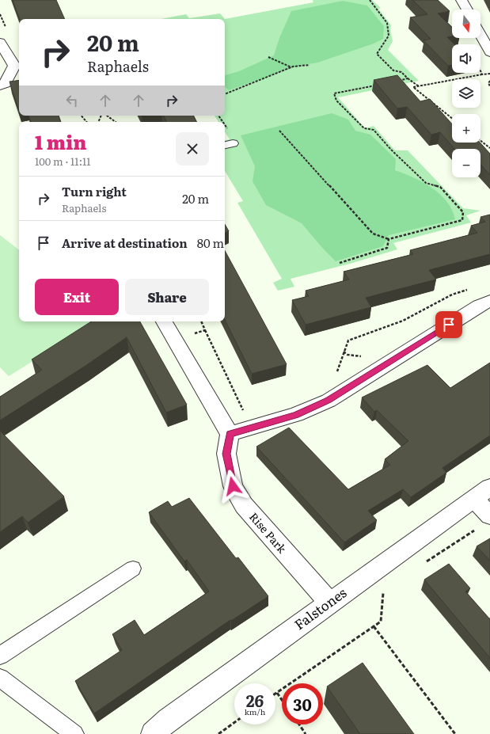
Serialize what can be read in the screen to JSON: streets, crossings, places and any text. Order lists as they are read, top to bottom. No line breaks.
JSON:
{"streets":{"street":["Rise Park","Falstones"]},"crossings":[["Rise Park","Falstones"]],"north":"bottom","page":{"map_buttons":["+","−"],"turn":["20 m","Raphaels"],"heading":["1 min","100 m · 11:11"],"list":[{"name":"Turn right","note":"Raphaels","value":"20 m"},{"name":"Arrive at destination","value":"80 m"}],"buttons":["Exit","Share"],"speed":"26 km/h","limit":"30"}}
